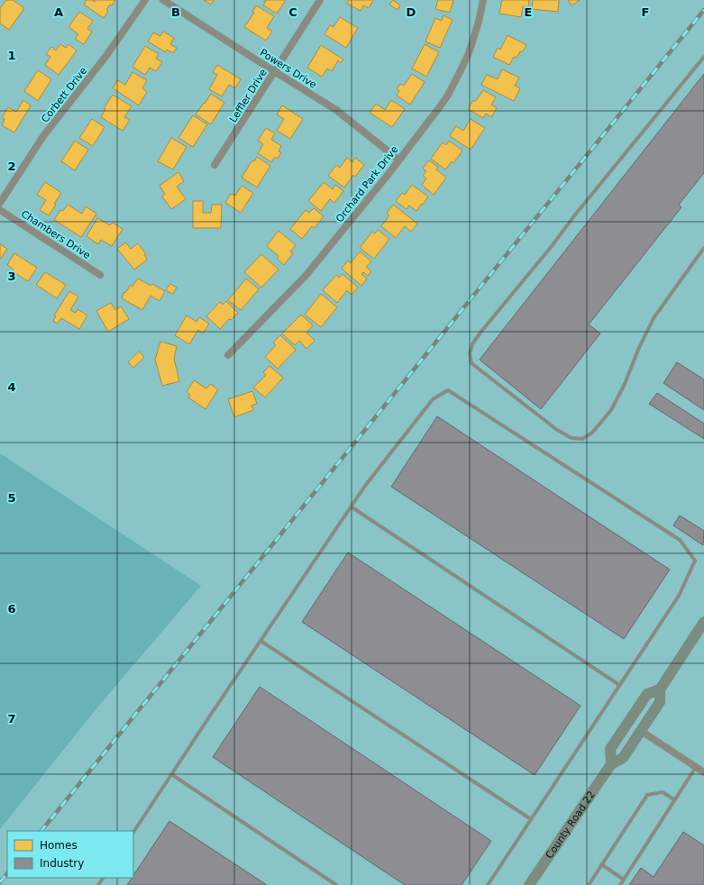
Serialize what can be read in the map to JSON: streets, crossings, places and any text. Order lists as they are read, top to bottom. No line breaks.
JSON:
{"streets":{"main road":["County Road 22"],"street":["Powers Drive","Corbett Drive","Leffler Drive","Orchard Park Drive","Chambers Drive"]},"crossings":[["Powers Drive","Leffler Drive"],["Powers Drive","Orchard Park Drive"]],"legend":["Homes","Industry"],"grid":{"columns":["A","B","C","D","E","F"],"rows":["1","2","3","4","5","6","7"]}}
